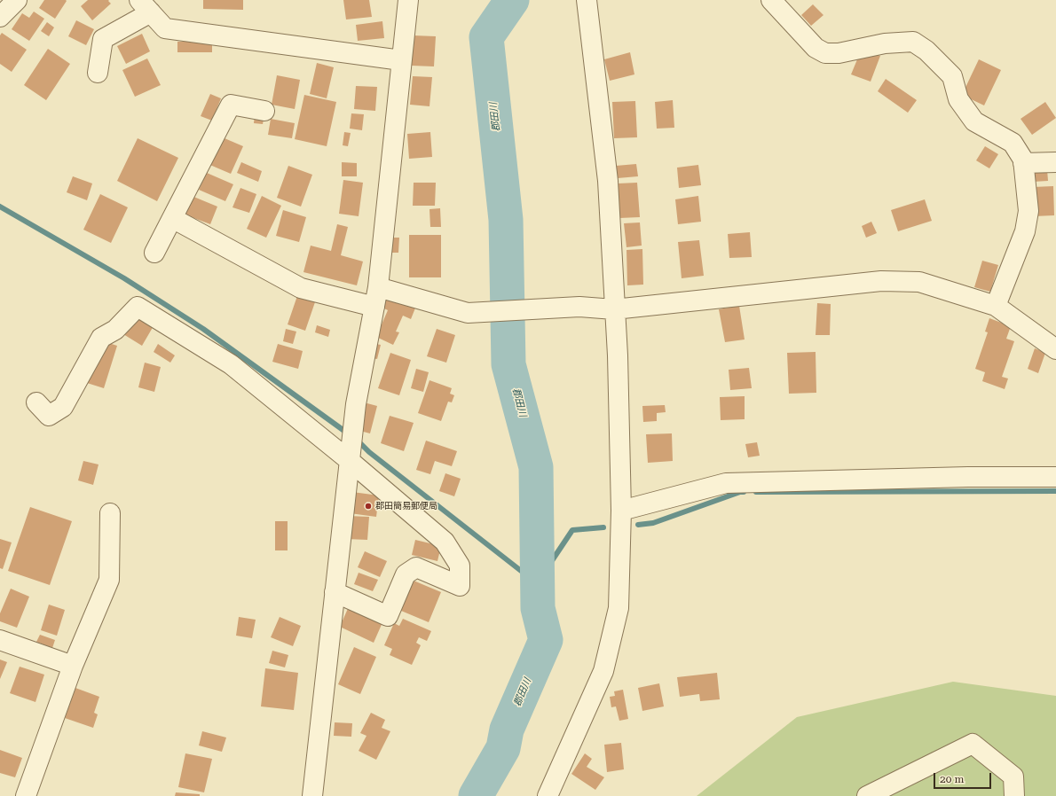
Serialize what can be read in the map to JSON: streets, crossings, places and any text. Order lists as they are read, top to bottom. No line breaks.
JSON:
{"water":["郡田川"],"places":["郡田簡易郵便局"],"scale_bar":"20 m"}
